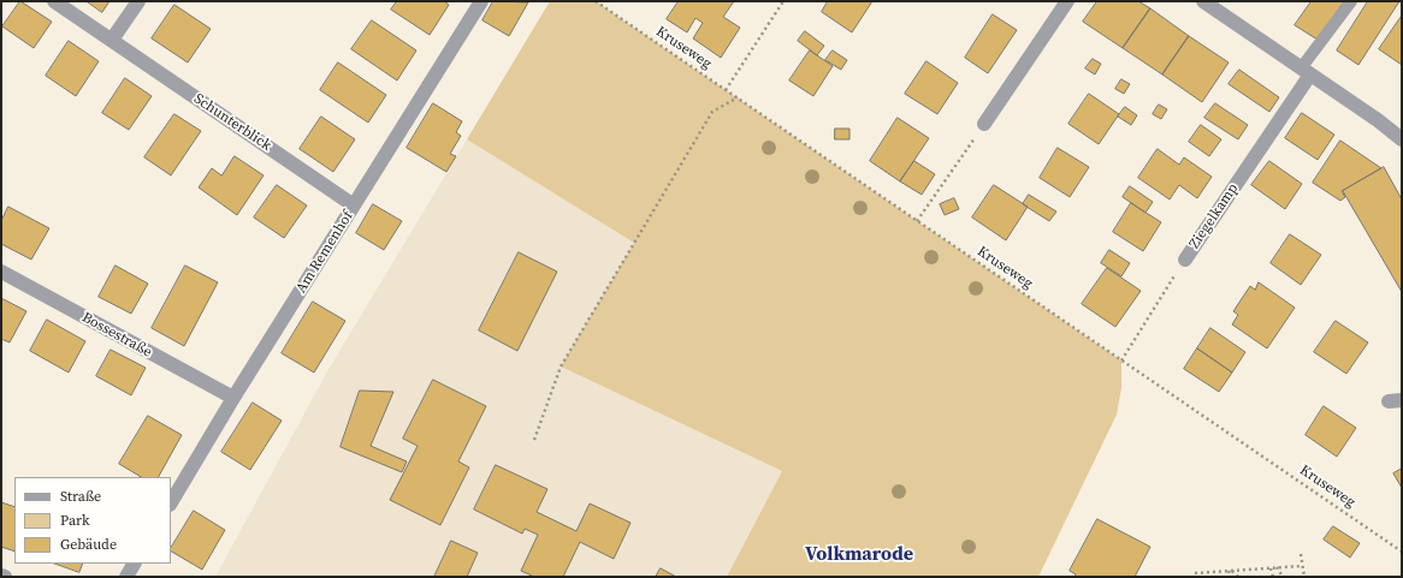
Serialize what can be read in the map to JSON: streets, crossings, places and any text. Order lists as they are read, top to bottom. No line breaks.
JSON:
{"streets":{"street":["Schunterblick","Ziegelkamp","Am Remenhof","Bossestraße"],"path":["Kruseweg"]},"crossings":[["Kruseweg","Ziegelkamp"],["Schunterblick","Am Remenhof"],["Am Remenhof","Bossestraße"]],"districts":["Volkmarode"],"legend":["Straße","Park","Gebäude"]}
